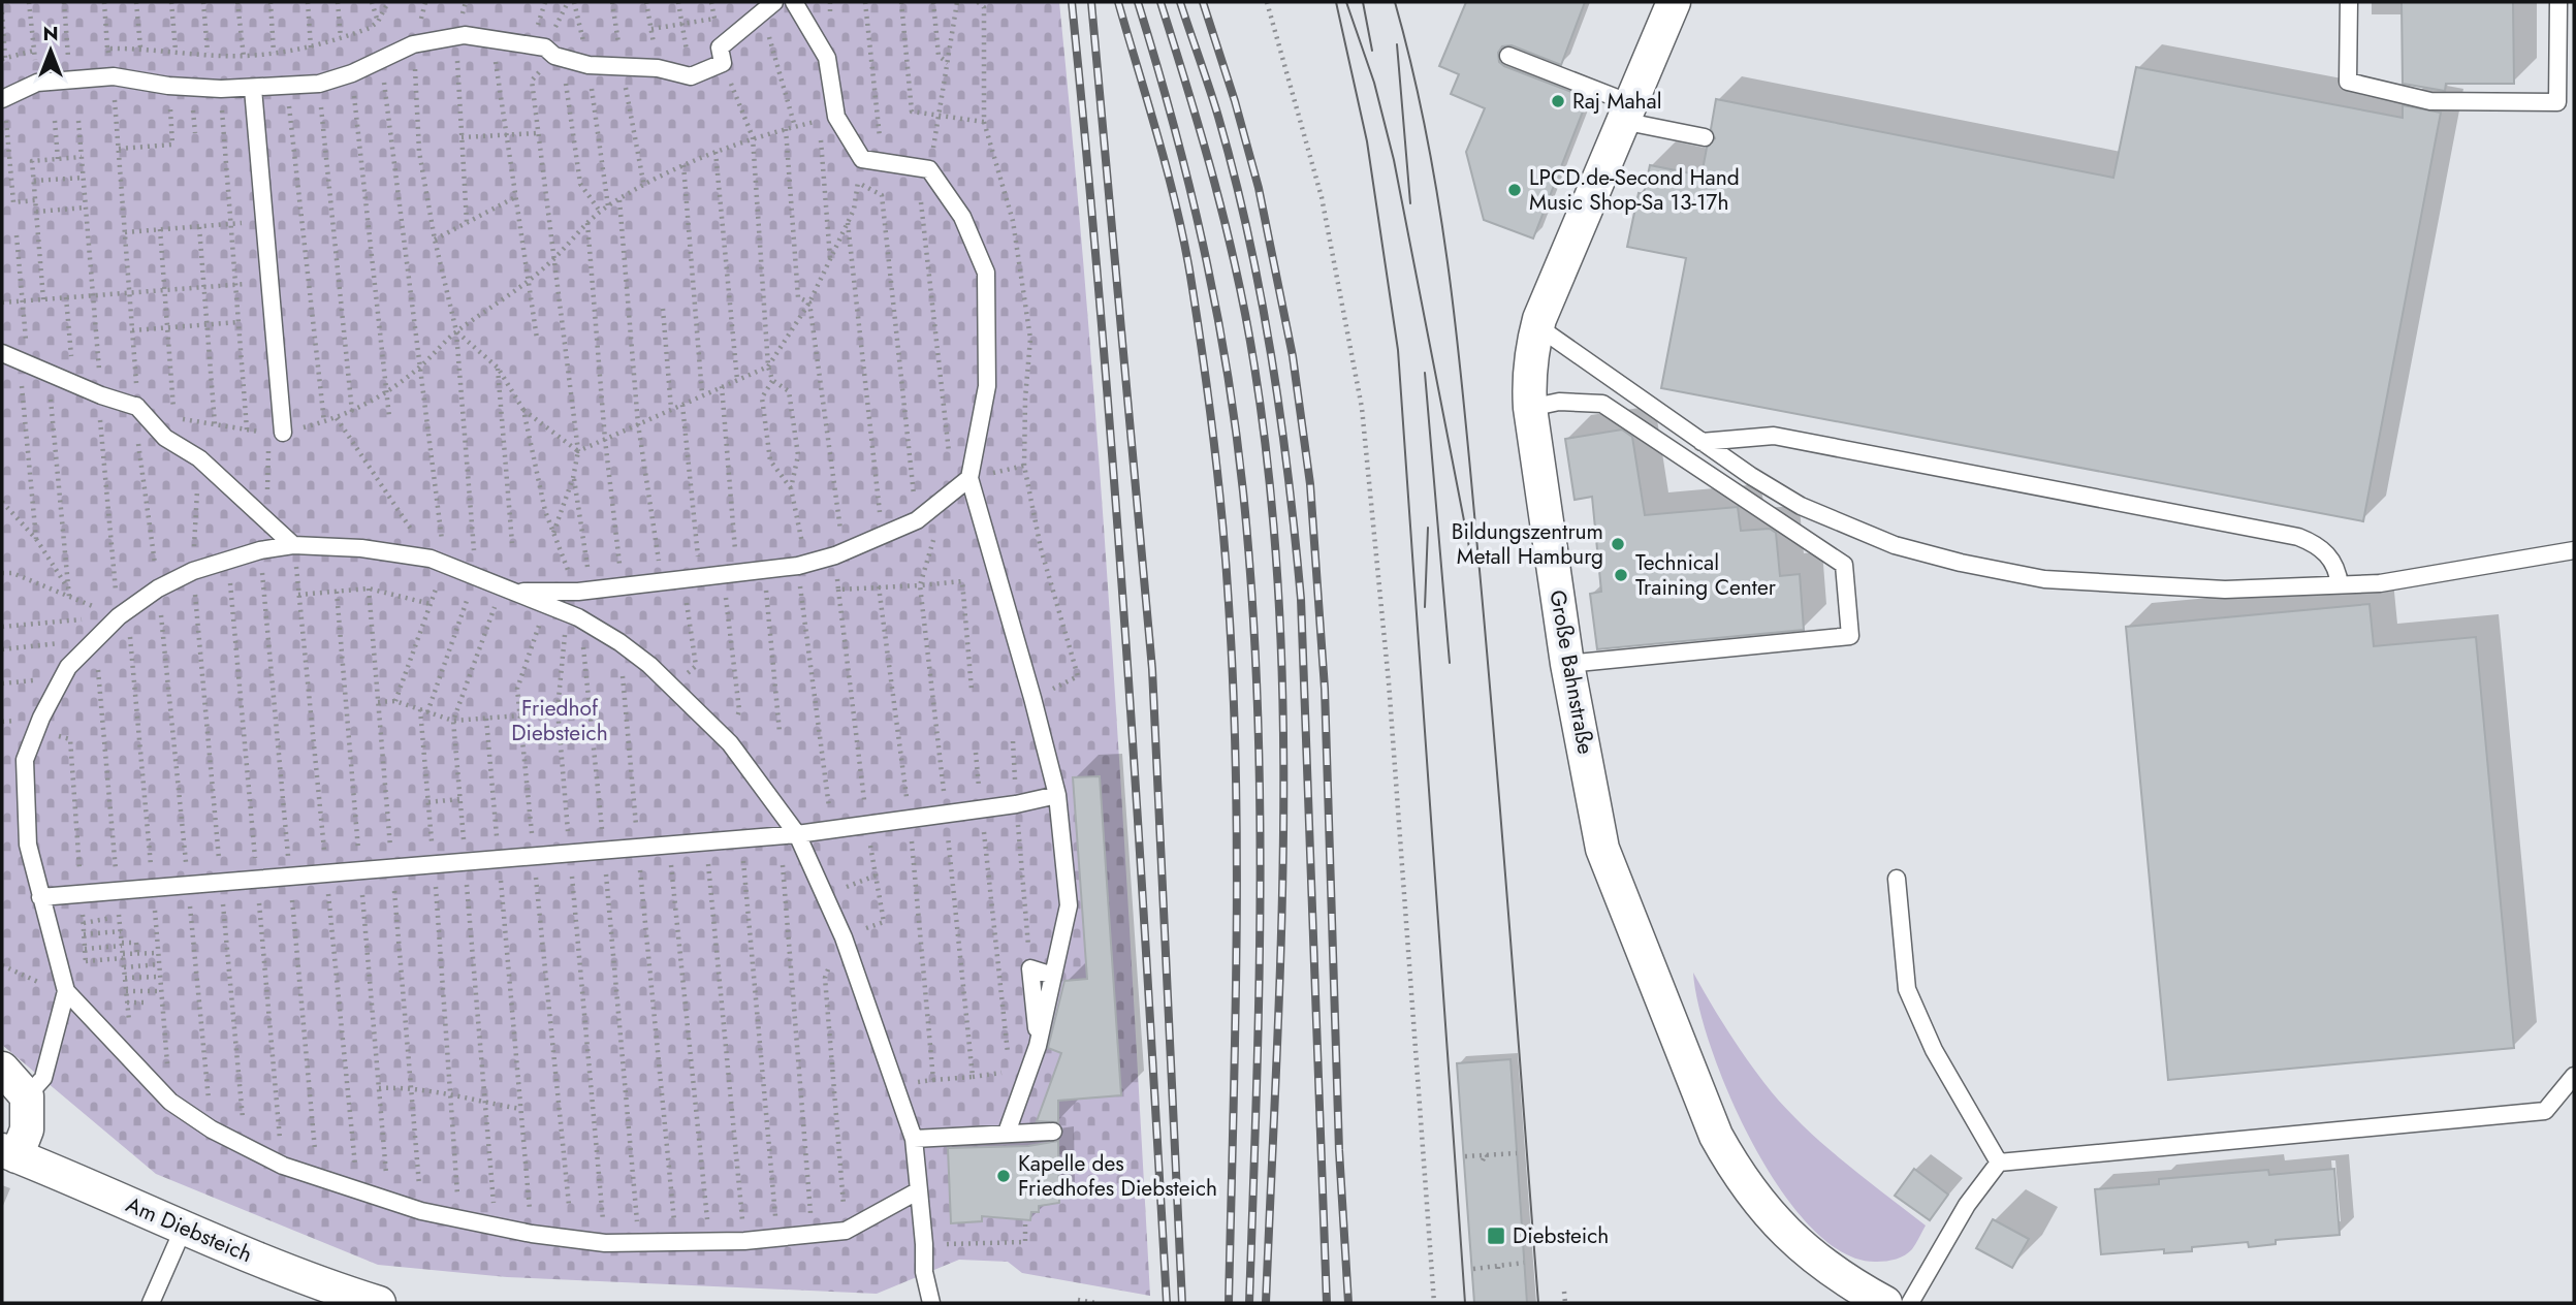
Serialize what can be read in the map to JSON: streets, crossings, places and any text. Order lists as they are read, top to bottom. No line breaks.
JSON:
{"streets":{"street":["Große Bahnstraße","Am Diebsteich"]},"parks":["Friedhof Diebsteich"],"places":{"other":["Raj Mahal","LPCD.de-Second Hand Music Shop-Sa 13-17h","Bildungszentrum Metall Hamburg","Technical Training Center","Kapelle des Friedhofes Diebsteich"],"transit":["Diebsteich"]},"north":"top"}
